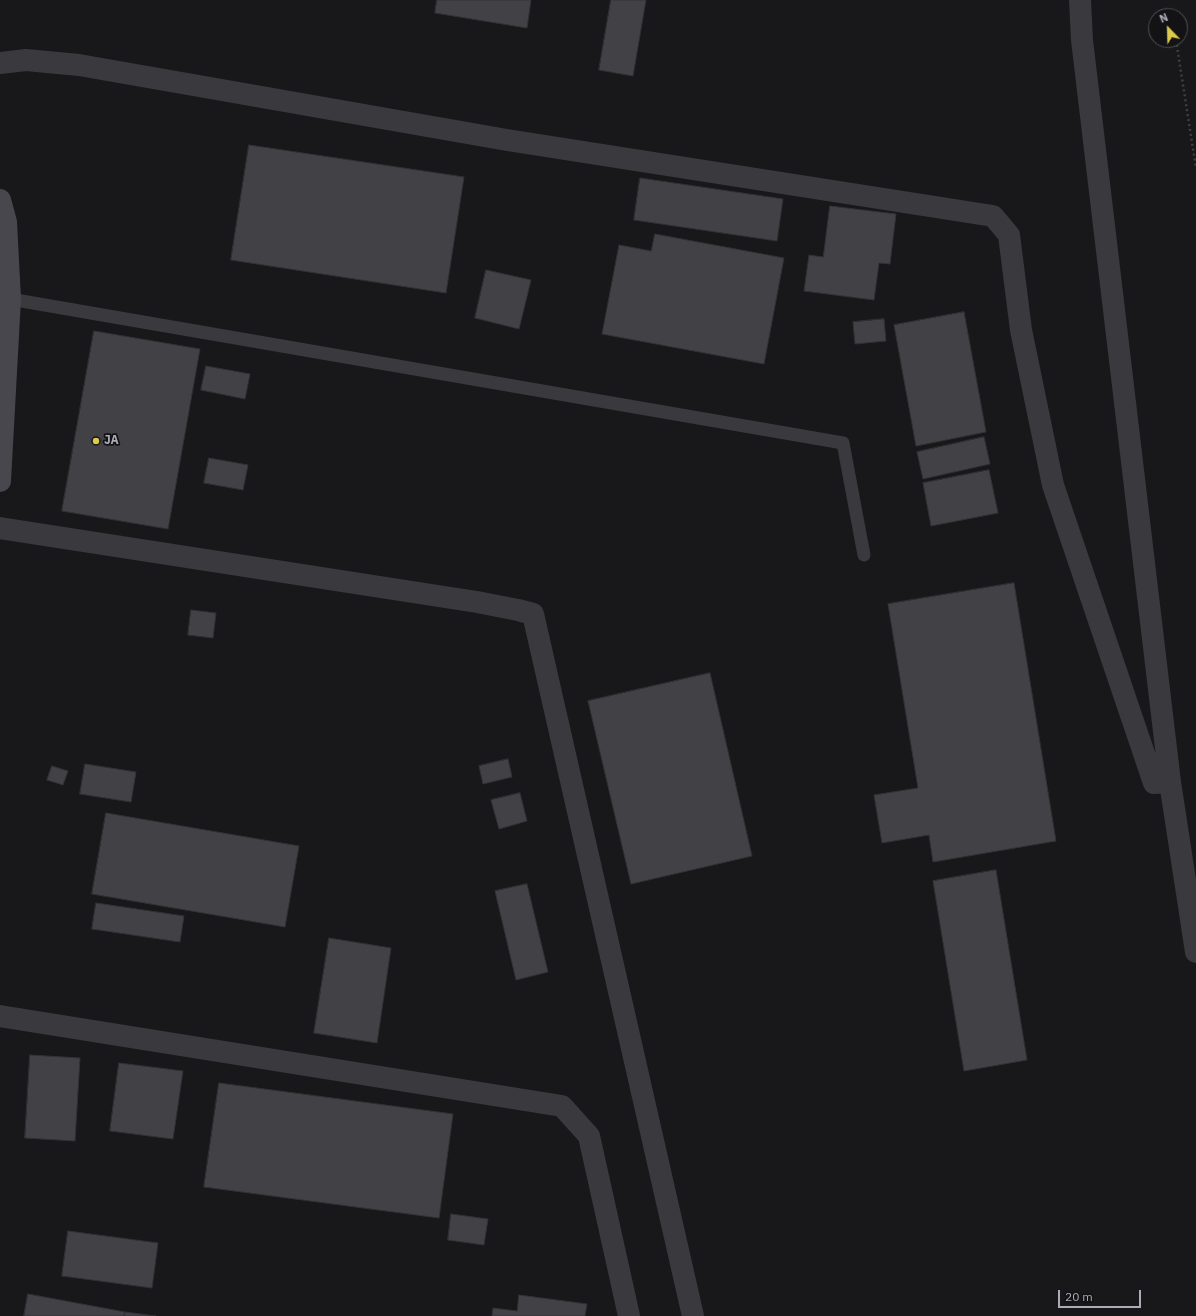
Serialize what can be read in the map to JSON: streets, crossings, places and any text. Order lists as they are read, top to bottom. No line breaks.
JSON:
{"places":["JA"],"scale_bar":"20 m","north":"top left"}
